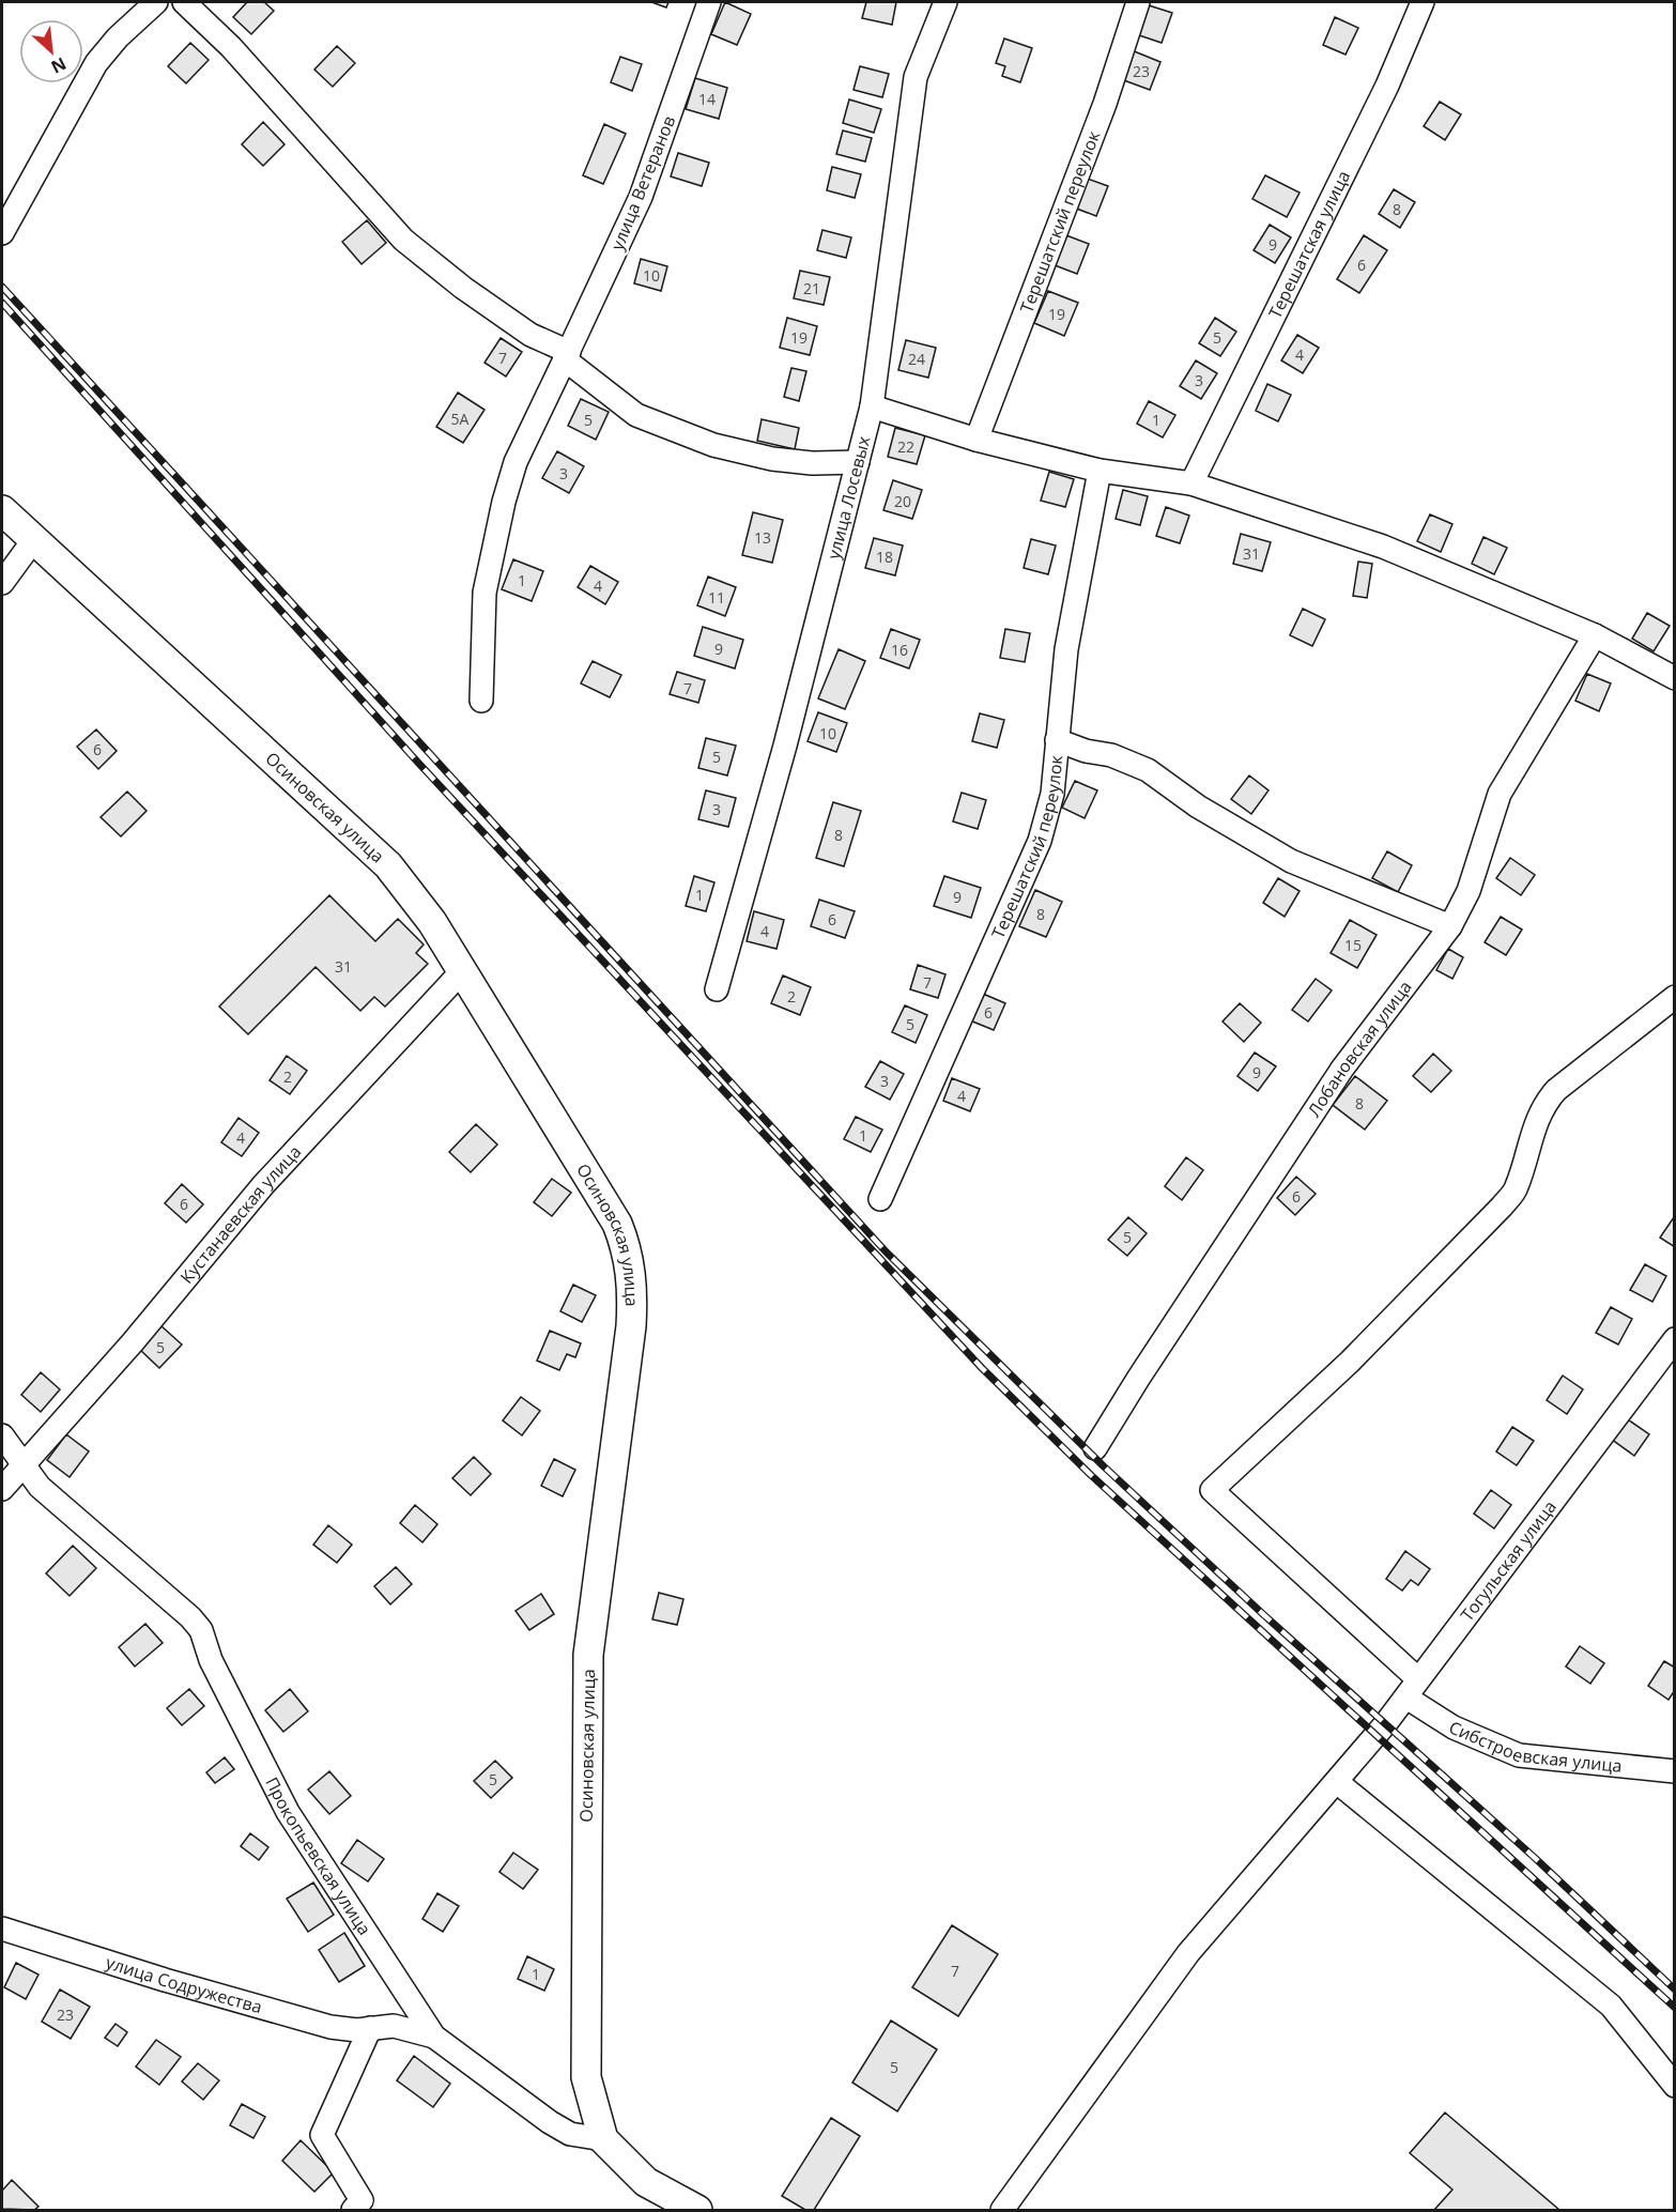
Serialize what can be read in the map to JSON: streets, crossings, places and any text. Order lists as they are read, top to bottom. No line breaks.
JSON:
{"streets":{"main road":["Осиновская улица"],"street":["улица Ветеранов","Терешатский переулок","Терешатская улица","улица Лосевых","Лобановская улица","Кустанаевская улица","Тогульская улица","Сибстроевская улица","Прокопьевская улица","улица Содружества"]},"crossings":[["Осиновская улица","Кустанаевская улица"],["Осиновская улица","Прокопьевская улица"],["Кустанаевская улица","Прокопьевская улица"],["Тогульская улица","Сибстроевская улица"],["Прокопьевская улица","улица Содружества"]],"house_numbers":["23","14","8","9","6","10","21","19","19","5","4","7","24","3","5А","5","1","22","3","20","13","31","18","1","4","11","9","16","7","10","6","5","3","8","1","9","8","6","4","15","31","7","2","6","5","9","2","3","4","8","1","4","6","6","5","5","5","7","1","23","5"],"north":"bottom right"}
